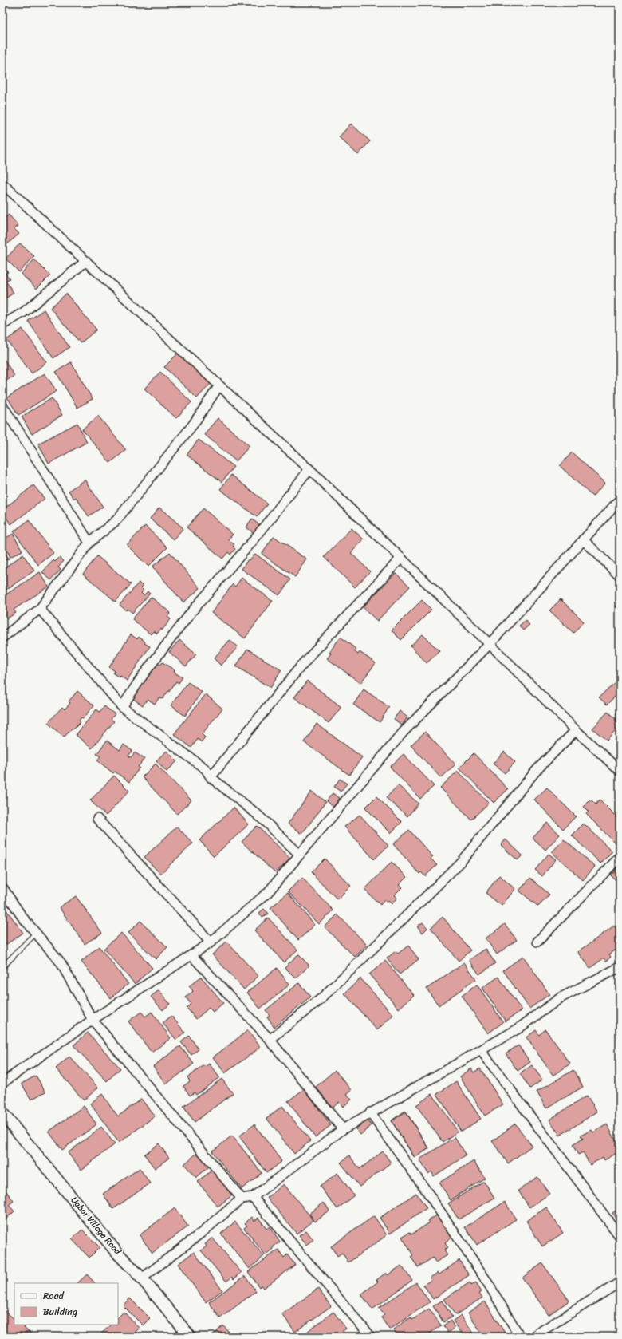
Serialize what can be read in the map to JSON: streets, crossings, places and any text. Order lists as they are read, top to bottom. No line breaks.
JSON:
{"streets":{"street":["Ugbor Village Road"]},"legend":["Road","Building"]}
